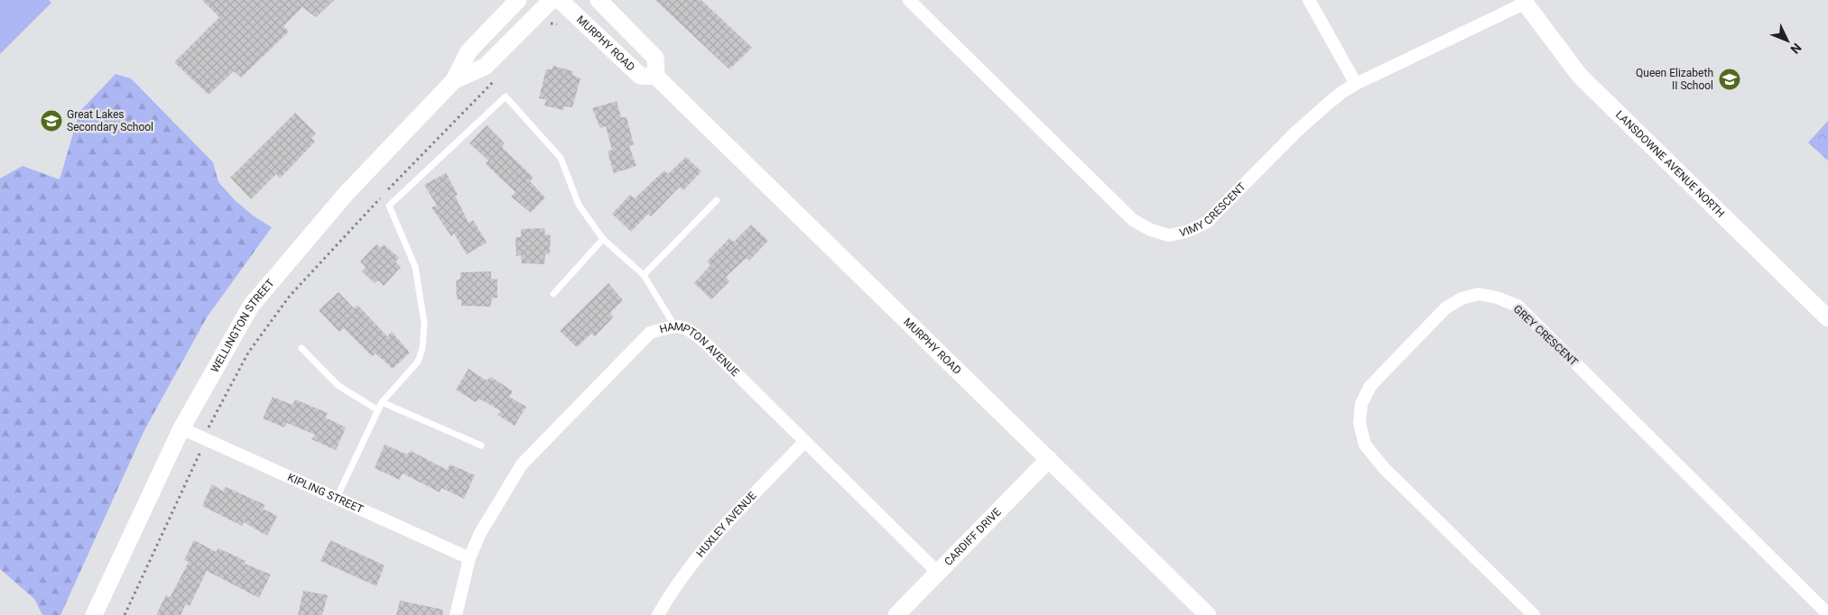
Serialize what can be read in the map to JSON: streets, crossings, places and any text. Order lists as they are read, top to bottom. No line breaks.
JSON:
{"streets":{"street":["MURPHY ROAD","LANSDOWNE AVENUE NORTH","VIMY CRESCENT","WELLINGTON STREET","GREY CRESCENT","HAMPTON AVENUE","KIPLING STREET","HUXLEY AVENUE","CARDIFF DRIVE"]},"crossings":[["MURPHY ROAD","CARDIFF DRIVE"],["LANSDOWNE AVENUE NORTH","VIMY CRESCENT"],["WELLINGTON STREET","KIPLING STREET"],["HAMPTON AVENUE","KIPLING STREET"],["HAMPTON AVENUE","HUXLEY AVENUE"],["HAMPTON AVENUE","CARDIFF DRIVE"]],"places":{"school or university":["Queen Elizabeth II School","Great Lakes Secondary School"]},"north":"bottom right"}
